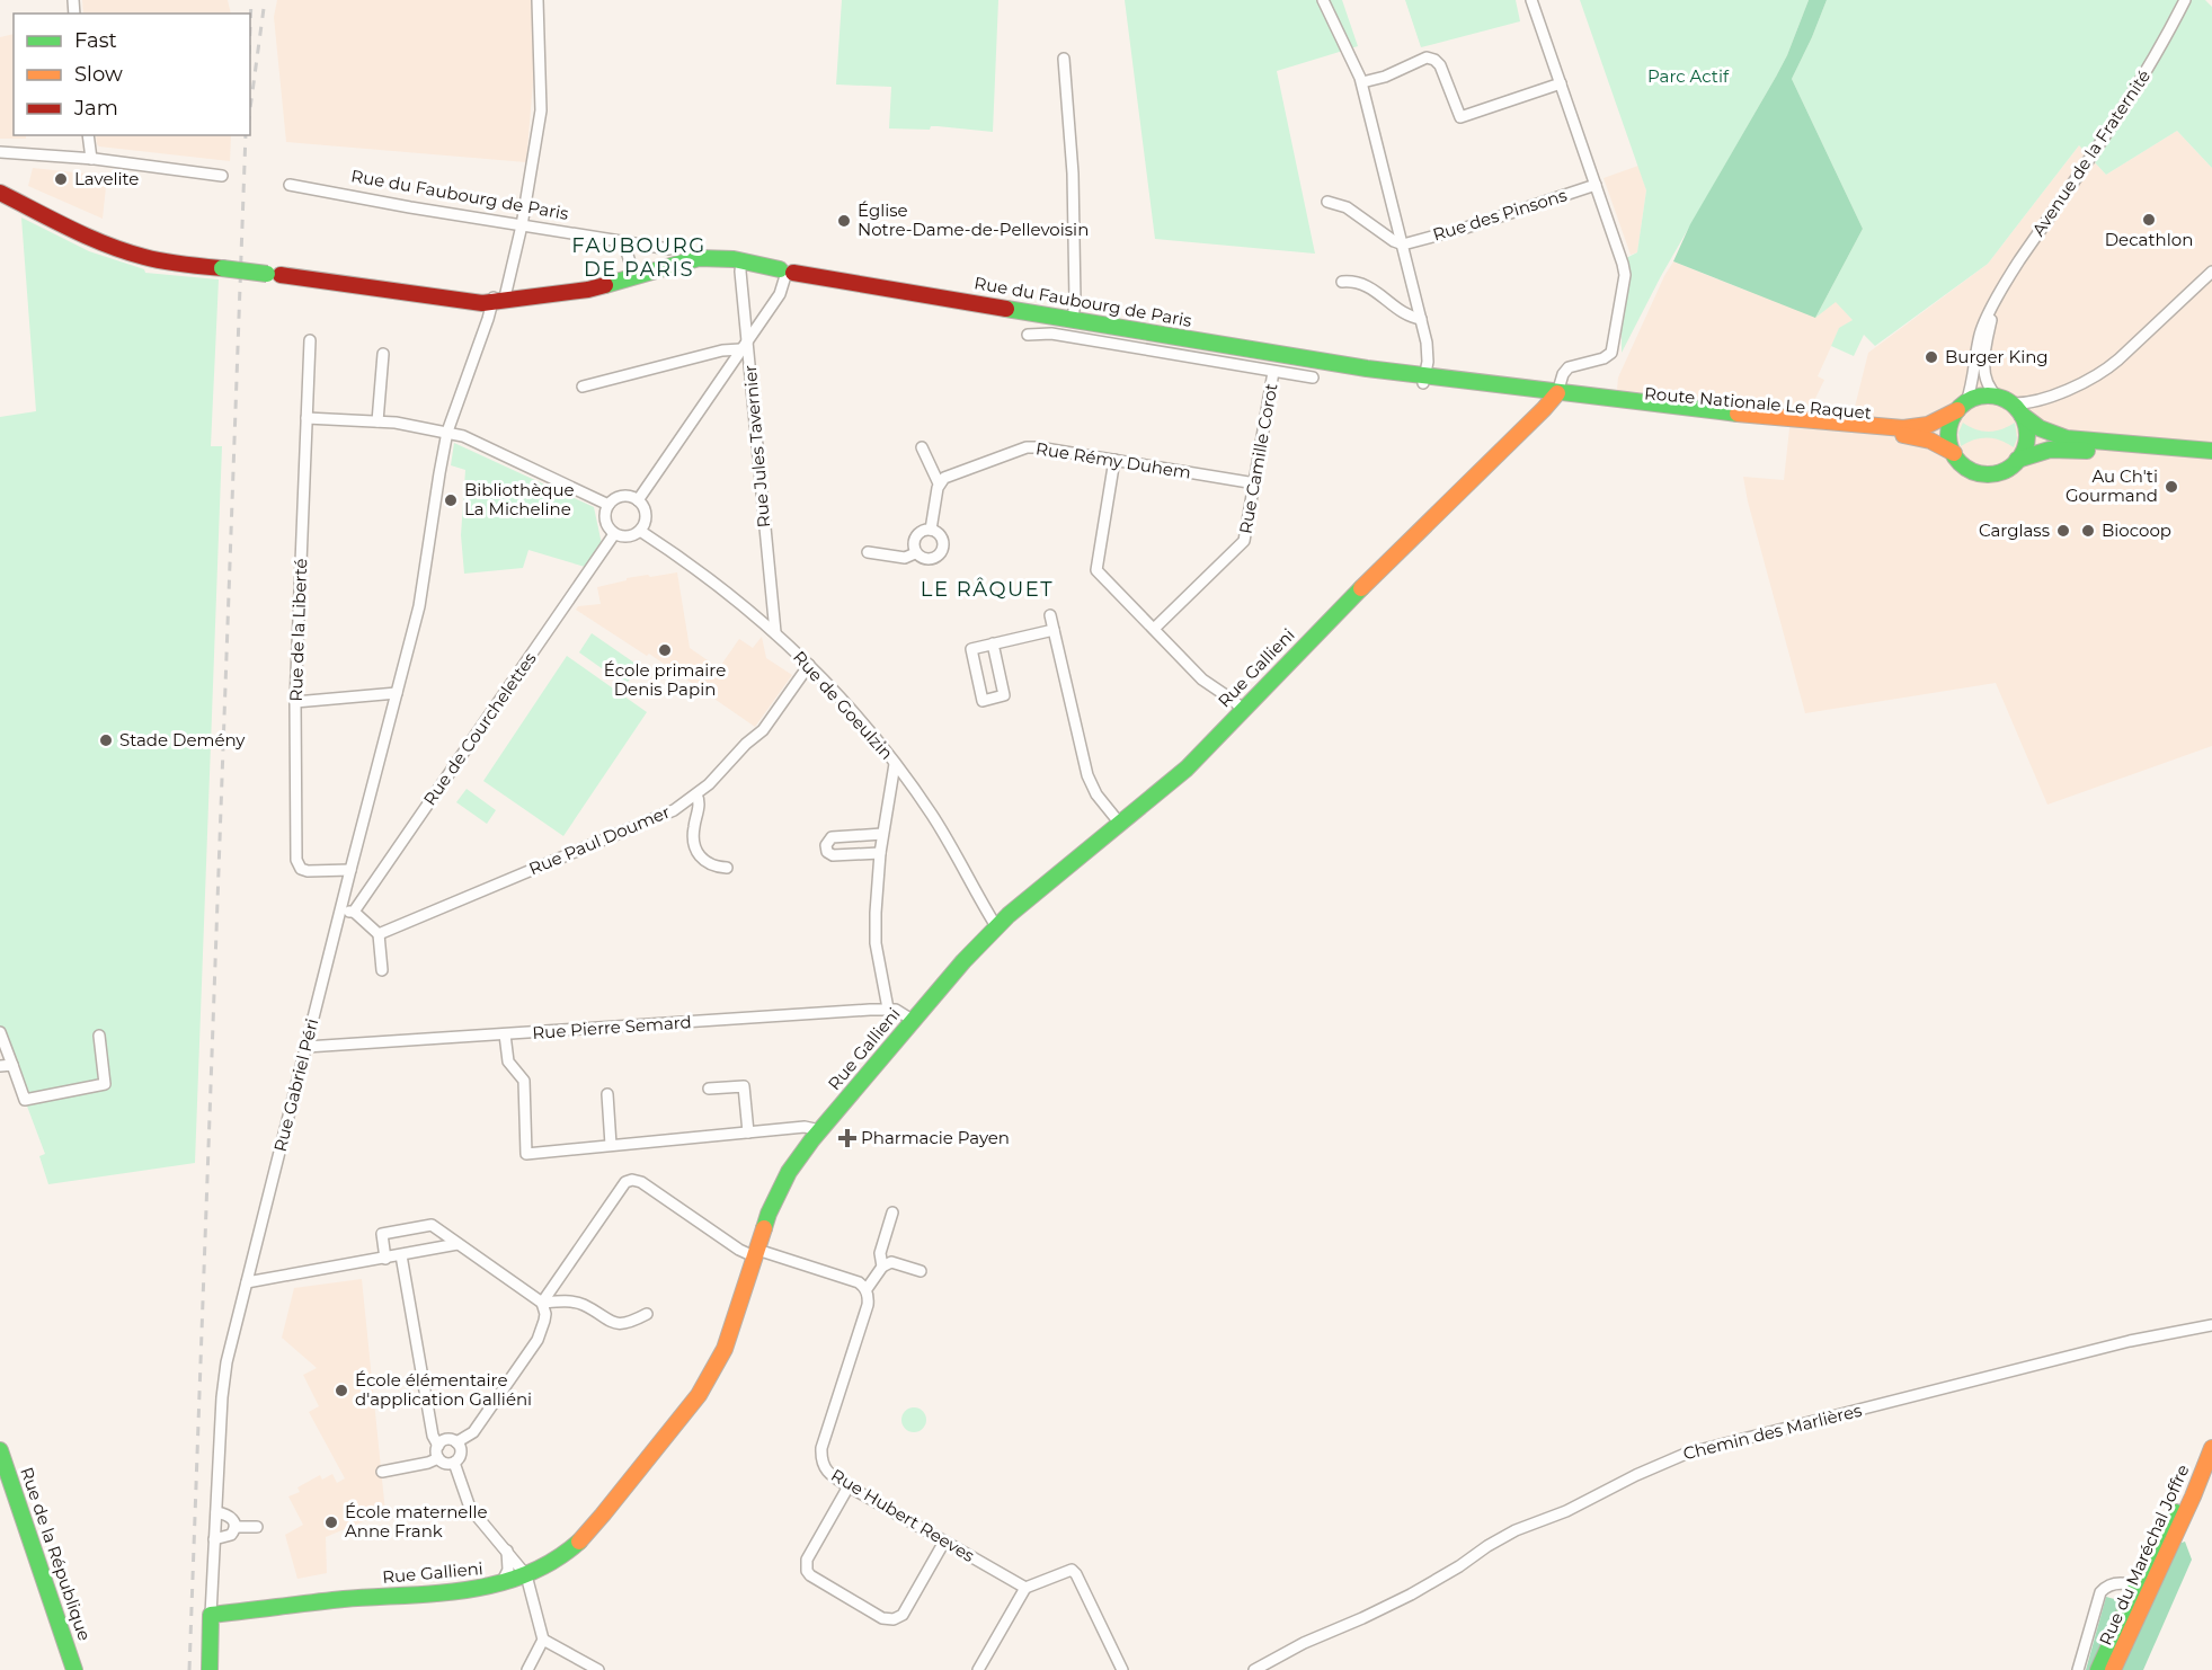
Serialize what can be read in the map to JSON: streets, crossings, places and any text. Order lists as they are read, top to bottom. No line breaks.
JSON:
{"streets":{"main road":["Rue du Faubourg de Paris","Route Nationale Le Raquet","Rue Gallieni","Rue de la République","Rue du Maréchal Joffre"],"street":["Avenue de la Fraternité","Rue des Pinsons","Rue Jules Tavernier","Rue Camille Corot","Rue Rémy Duhem","Rue de la Liberté","Rue de Goeulzin","Rue de Courchelettes","Rue Paul Doumer","Rue Pierre Semard","Rue Gabriel Péri","Chemin des Marlières","Rue Hubert Reeves"]},"crossings":[["Avenue de la Fraternité","Route Nationale Le Raquet"],["Rue du Faubourg de Paris","Route Nationale Le Raquet"],["Rue du Faubourg de Paris","Rue Jules Tavernier"],["Rue du Faubourg de Paris","Rue Gallieni"],["Rue du Faubourg de Paris","Rue Gabriel Péri"],["Route Nationale Le Raquet","Rue Gallieni"],["Rue Jules Tavernier","Rue de Goeulzin"],["Rue Camille Corot","Rue Rémy Duhem"],["Rue de la Liberté","Rue Gabriel Péri"],["Rue Gallieni","Rue de Goeulzin"],["Rue Gallieni","Rue Pierre Semard"],["Rue Gallieni","Rue Gabriel Péri"],["Rue de Goeulzin","Rue de Courchelettes"],["Rue de Goeulzin","Rue Paul Doumer"],["Rue Pierre Semard","Rue Gabriel Péri"]],"districts":["FAUBOURG DE PARIS","LE RÂQUET"],"parks":["Parc Actif"],"places":{"other":["Lavelite","Decathlon","Église Notre-Dame-de-Pellevoisin","Burger King","Au Ch'ti Gourmand","Bibliothèque La Micheline","Carglass","Biocoop","École primaire Denis Papin","Stade Demény","École élémentaire d'application Galliéni","École maternelle Anne Frank"],"health":["Pharmacie Payen"]},"legend":["Fast","Slow","Jam"]}
